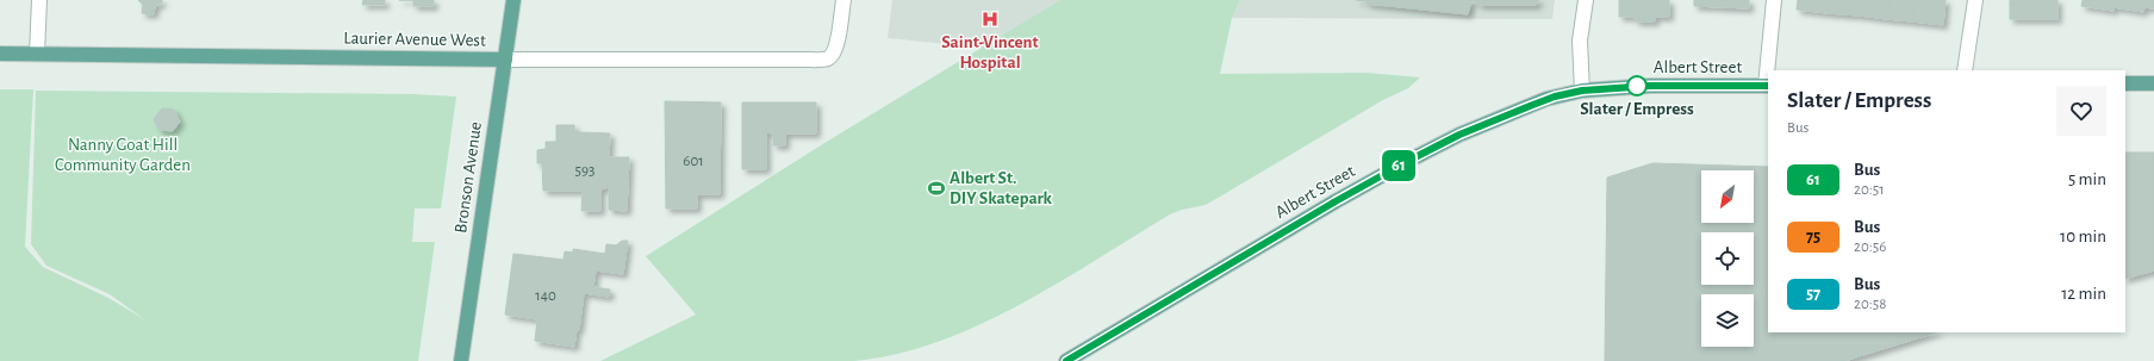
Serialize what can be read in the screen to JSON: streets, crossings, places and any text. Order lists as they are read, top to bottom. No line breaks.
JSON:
{"streets":{"main road":["Laurier Avenue West","Albert Street","Bronson Avenue"]},"crossings":[["Laurier Avenue West","Bronson Avenue"]],"parks":["Nanny Goat Hill Community Garden"],"places":{"hospital":["Saint-Vincent Hospital"],"other":["Slater / Empress"],"sports":["Albert St. DIY Skatepark"]},"lines":["bus line 61"],"house_numbers":["601","593","140"],"north":"bottom left","page":{"on_map":"61","heading":["Slater / Empress","Bus"],"list":[{"mark":"61","name":"Bus","note":"20:51","value":"5 min"},{"mark":"75","name":"Bus","note":"20:56","value":"10 min"},{"mark":"57","name":"Bus","note":"20:58","value":"12 min"}]}}
